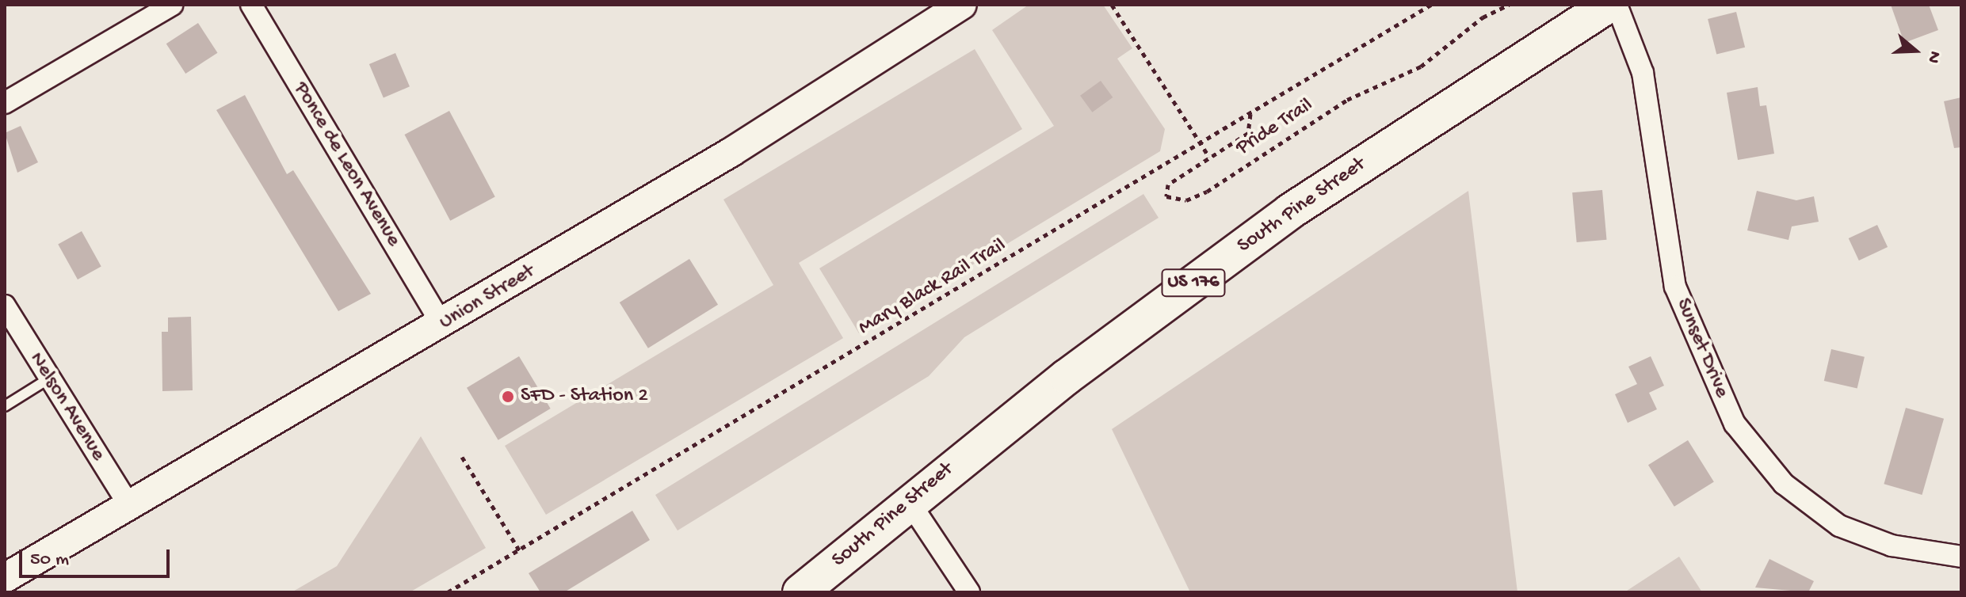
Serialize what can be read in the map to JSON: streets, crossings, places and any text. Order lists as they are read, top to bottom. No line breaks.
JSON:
{"streets":{"highway":["South Pine Street","US 176"],"main road":["Union Street"],"street":["Ponce de Leon Avenue","Sunset Drive","Nelson Avenue"],"path":["Pride Trail","Mary Black Rail Trail"]},"crossings":[["Pride Trail","Mary Black Rail Trail"],["Ponce de Leon Avenue","Union Street"],["Union Street","Nelson Avenue"]],"places":["SFD - Station 2"],"scale_bar":"50 m","north":"right"}
